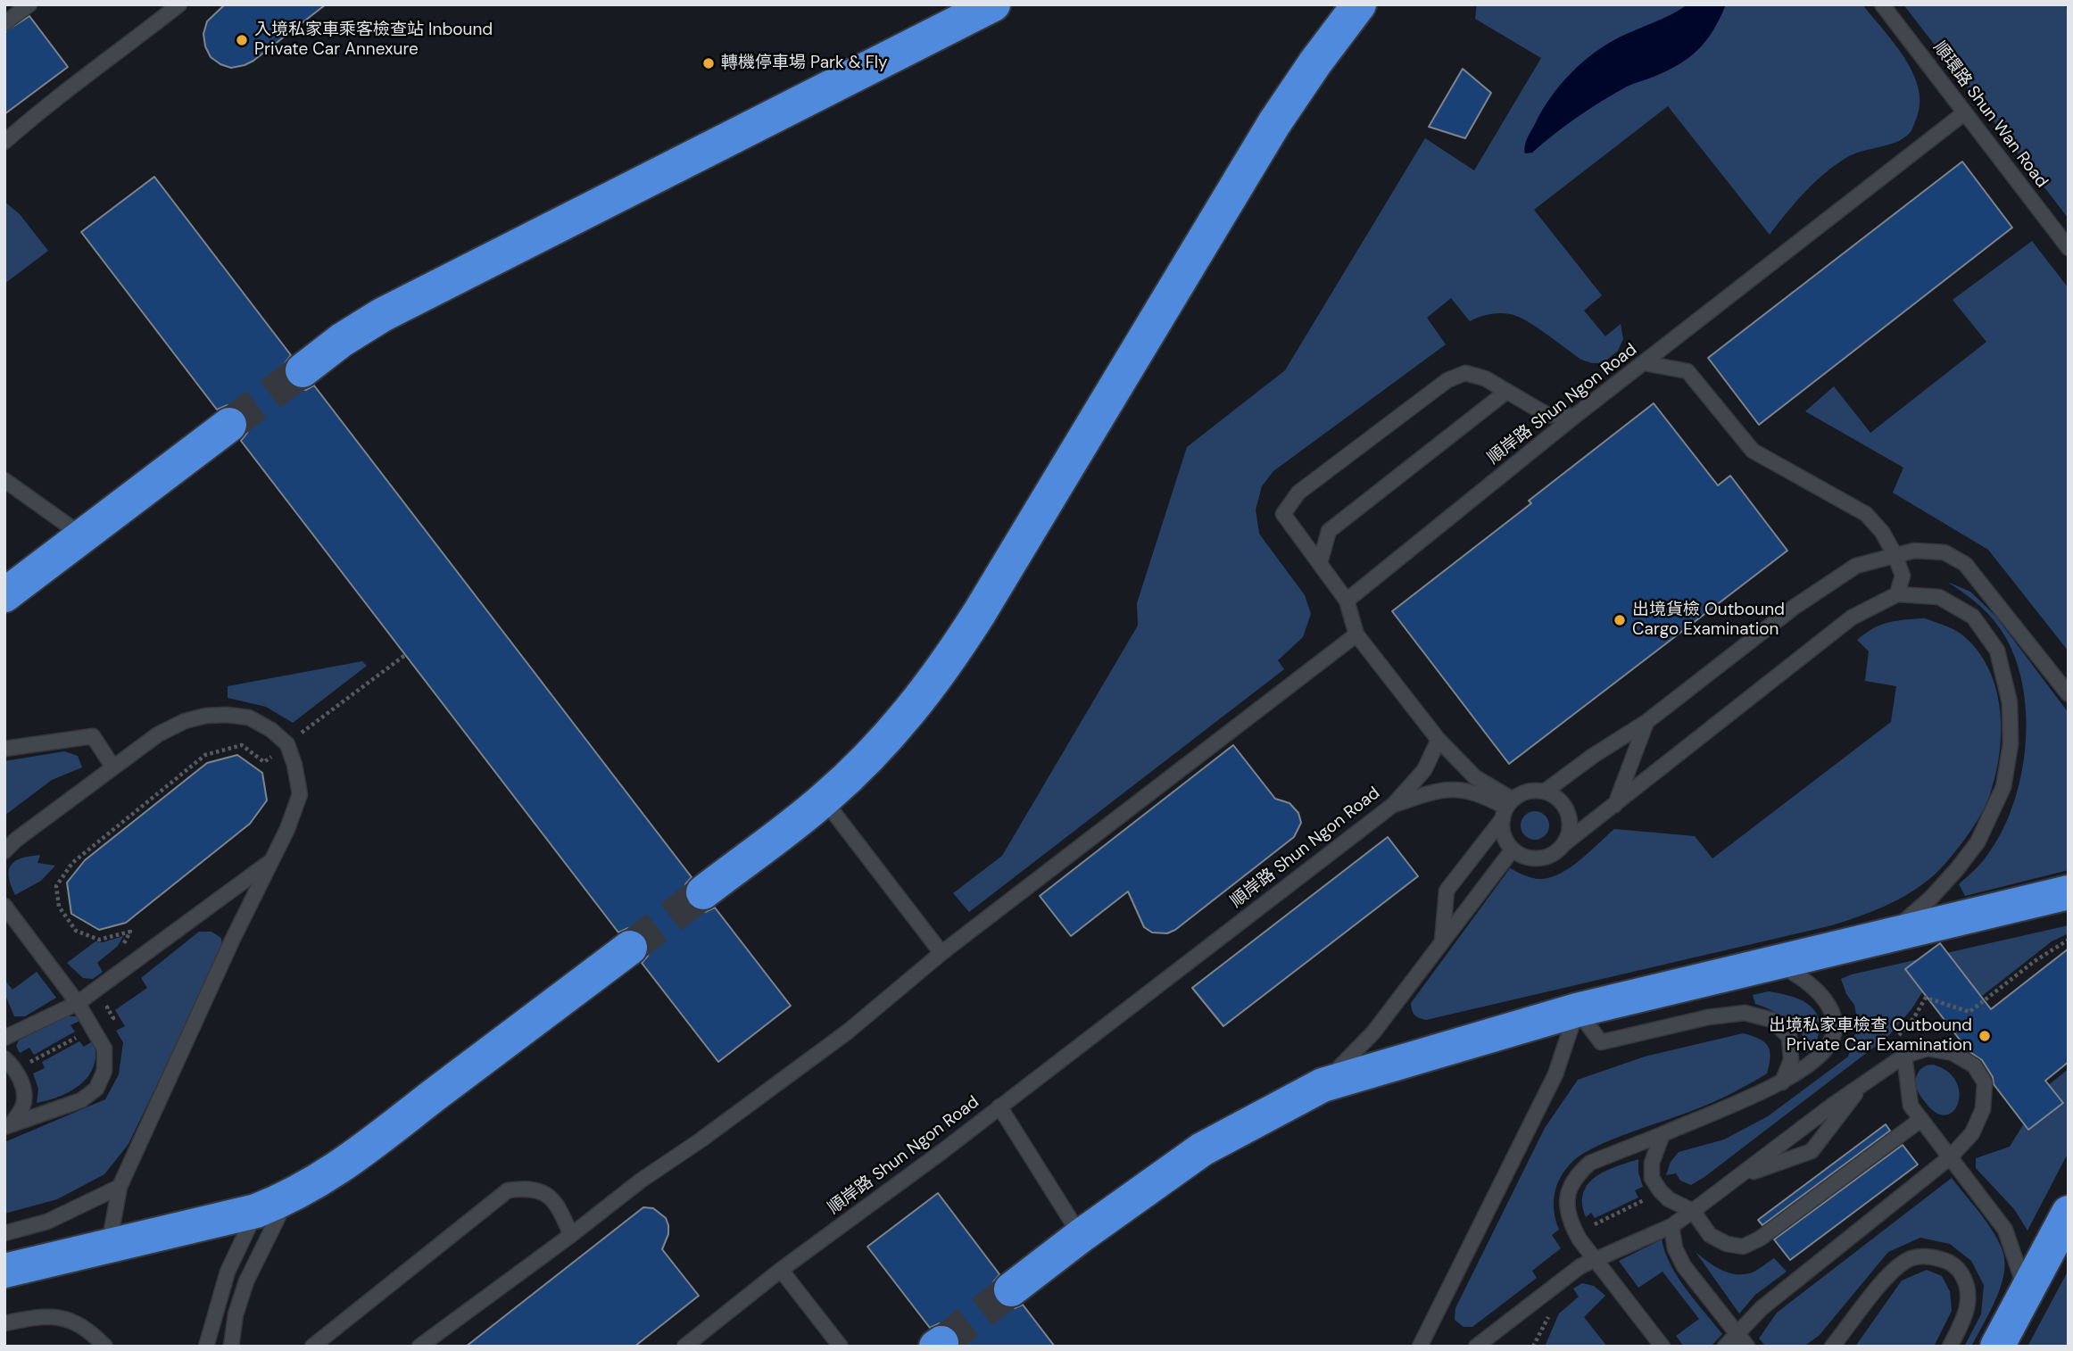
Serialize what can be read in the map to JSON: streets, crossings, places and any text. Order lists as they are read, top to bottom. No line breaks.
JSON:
{"streets":{"lane":["順環路 Shun Wan Road","順岸路 Shun Ngon Road"]},"crossings":[["順環路 Shun Wan Road","順岸路 Shun Ngon Road"]],"places":["入境私家車乘客檢查站 Inbound Private Car Annexure","轉機停車場 Park & Fly","出境貨檢 Outbound Cargo Examination","出境私家車檢查 Outbound Private Car Examination"]}
